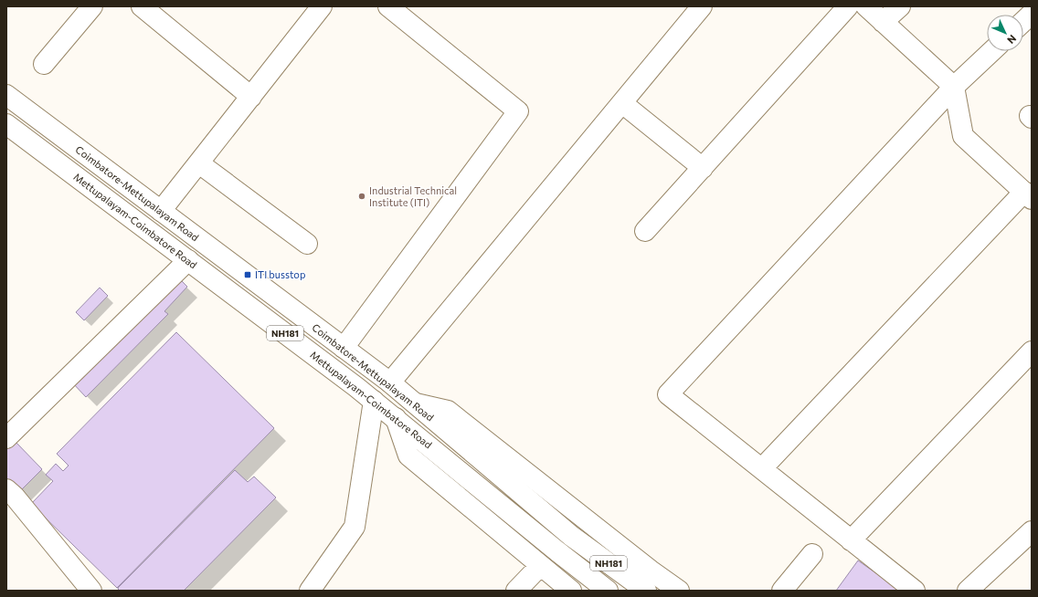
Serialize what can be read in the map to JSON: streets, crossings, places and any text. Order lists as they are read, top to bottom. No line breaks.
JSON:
{"streets":{"main road":["Coimbatore-Mettupalayam Road","Mettupalayam-Coimbatore Road","NH181"]},"places":{"other":["Industrial Technical Institute (ITI)"],"transit":["ITI busstop"]},"north":"bottom right"}
